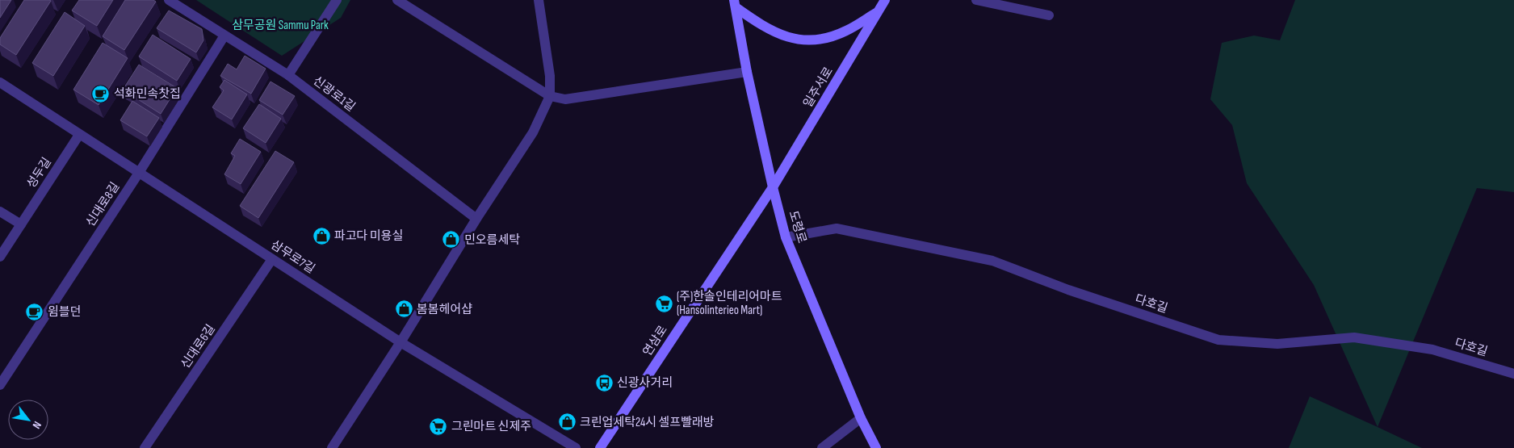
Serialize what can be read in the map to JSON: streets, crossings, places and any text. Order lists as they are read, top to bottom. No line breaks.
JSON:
{"streets":{"main road":["일주서로","도령로","연삼로"],"street":["신광로1길","성두길","신대로8길","삼무로7길","다호길","신대로6길"]},"crossings":[["일주서로","도령로"],["일주서로","연삼로"],["신광로1길","신대로8길"],["성두길","삼무로7길"],["신대로8길","삼무로7길"],["도령로","다호길"],["도령로","연삼로"],["삼무로7길","신대로6길"]],"parks":["삼무공원 Sammu Park"],"places":{"cafe":["석화민속찻집","윔블던"],"shop":["파고다 미용실","민오름세탁","봄봄헤어샵","크린업세탁24시 셀프빨래방"],"supermarket":["(주)한솔인테리어마트 (Hansolinterieo Mart)","그린마트 신제주"],"bus stop":["신광사거리"]},"north":"bottom right"}
